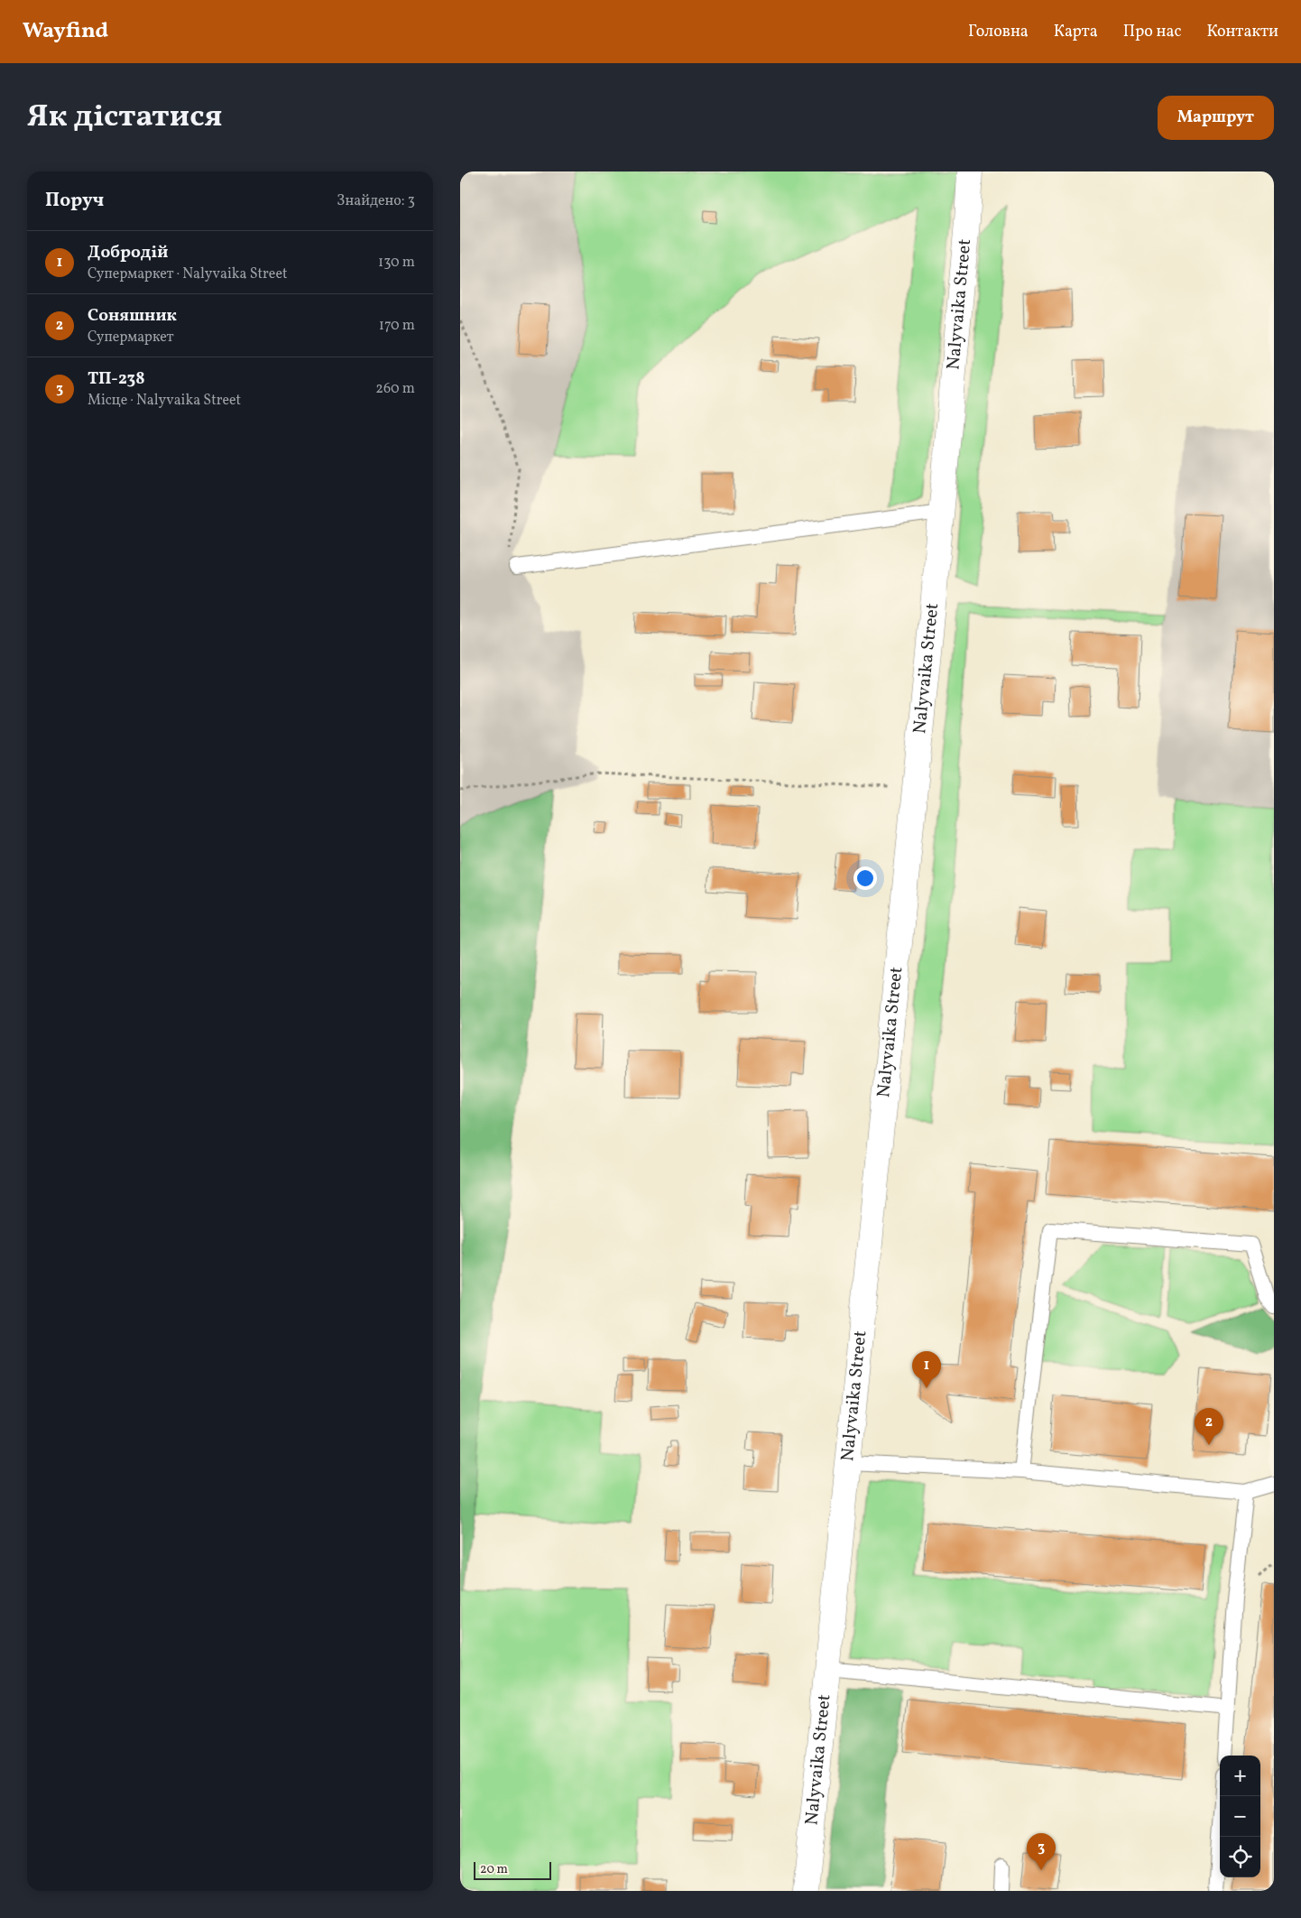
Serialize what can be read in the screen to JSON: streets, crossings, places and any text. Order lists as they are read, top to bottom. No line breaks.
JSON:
{"streets":{"street":["Nalyvaika Street"]},"scale_bar":"20 m","page":{"header":"Wayfind","nav":["Головна","Карта","Про нас","Контакти"],"title":"Як дістатися","buttons":"Маршрут","heading":["Поруч","Знайдено: 3"],"list":[{"mark":"1","name":"Добродій","note":"Супермаркет · Nalyvaika Street","value":"130 m"},{"mark":"2","name":"Соняшник","note":"Супермаркет","value":"170 m"},{"mark":"3","name":"ТП-238","note":"Місце · Nalyvaika Street","value":"260 m"}],"pins":["1","2","3"],"map_buttons":["+","−"],"scale":"20 m"}}
